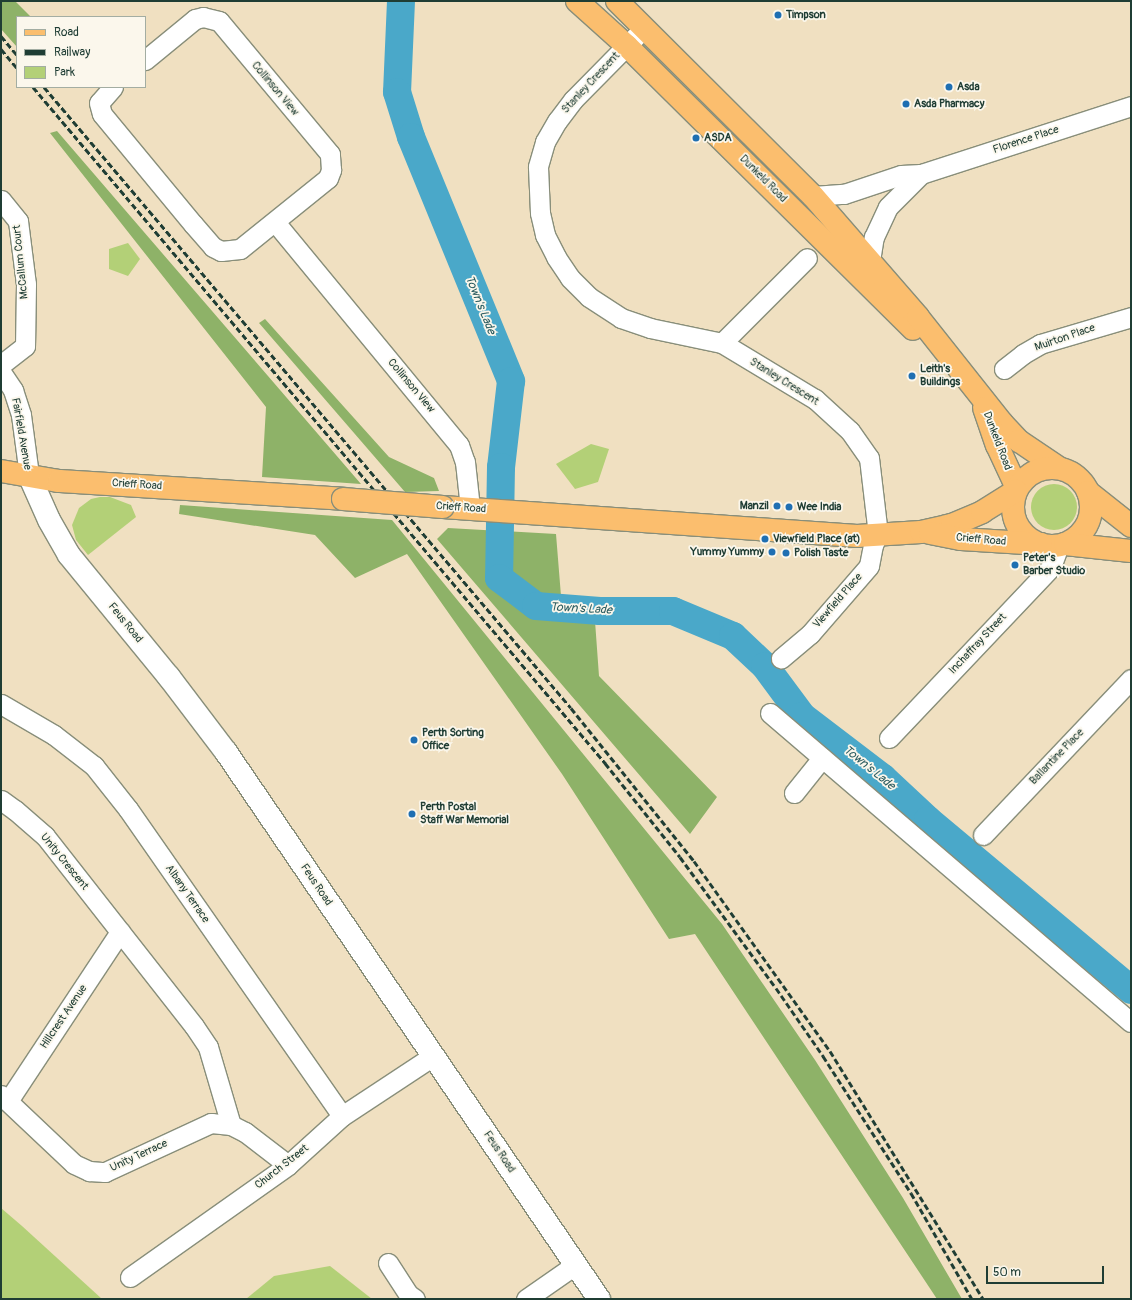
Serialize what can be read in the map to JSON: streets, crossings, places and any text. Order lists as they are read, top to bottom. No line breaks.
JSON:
{"streets":{"main road":["Dunkeld Road","Crieff Road"],"street":["Stanley Crescent","Collinson View","Florence Place","McCallum Court","Muirton Place","Fairfield Avenue","Viewfield Place","Feus Road","Inchaffray Street","Ballantine Place","Unity Crescent","Albany Terrace","Hillcrest Avenue","Unity Terrace","Church Street"]},"crossings":[["Stanley Crescent","Dunkeld Road"],["Stanley Crescent","Crieff Road"],["Stanley Crescent","Viewfield Place"],["Collinson View","Crieff Road"],["Florence Place","Dunkeld Road"],["Dunkeld Road","Crieff Road"],["Dunkeld Road","Inchaffray Street"],["Fairfield Avenue","Crieff Road"],["Fairfield Avenue","Feus Road"],["Crieff Road","Viewfield Place"],["Crieff Road","Feus Road"],["Crieff Road","Inchaffray Street"],["Feus Road","Church Street"],["Unity Crescent","Hillcrest Avenue"],["Albany Terrace","Church Street"],["Hillcrest Avenue","Unity Terrace"],["Unity Terrace","Church Street"]],"water":["Town's Lade"],"places":["Timpson","Asda","Asda Pharmacy","ASDA","Leith's Buildings","Manzil","Wee India","Viewfield Place (at)","Yummy Yummy","Polish Taste","Peter's Barber Studio","Perth Sorting Office","Perth Postal Staff War Memorial"],"legend":["Road","Railway","Park"],"scale_bar":"50 m"}
